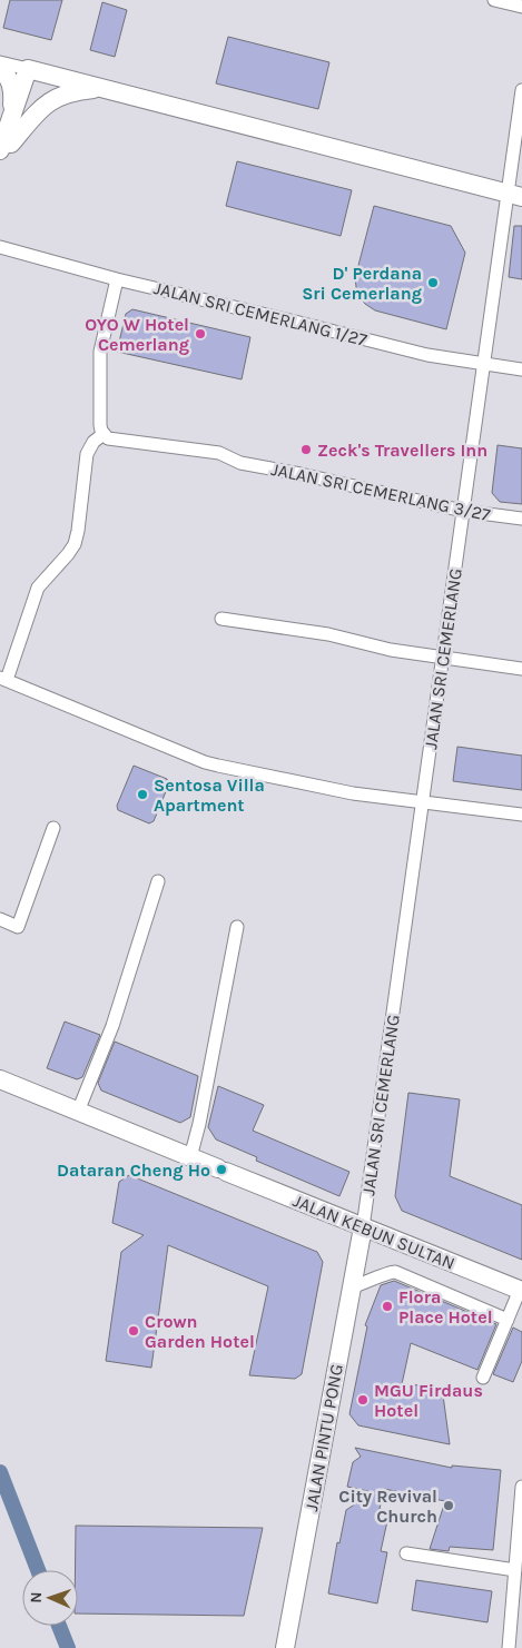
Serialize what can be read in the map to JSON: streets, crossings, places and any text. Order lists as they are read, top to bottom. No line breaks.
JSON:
{"streets":{"street":["JALAN SRI CEMERLANG 1/27","JALAN SRI CEMERLANG 3/27","JALAN SRI CEMERLANG","JALAN KEBUN SULTAN","JALAN PINTU PONG"]},"crossings":[["JALAN SRI CEMERLANG 1/27","JALAN SRI CEMERLANG"],["JALAN SRI CEMERLANG 3/27","JALAN SRI CEMERLANG"],["JALAN SRI CEMERLANG","JALAN KEBUN SULTAN"],["JALAN SRI CEMERLANG","JALAN PINTU PONG"],["JALAN KEBUN SULTAN","JALAN PINTU PONG"]],"places":["D' Perdana Sri Cemerlang","OYO W Hotel Cemerlang","Zeck's Travellers Inn","Sentosa Villa Apartment","Dataran Cheng Ho","Flora Place Hotel","Crown Garden Hotel","MGU Firdaus Hotel","City Revival Church"],"north":"left"}
